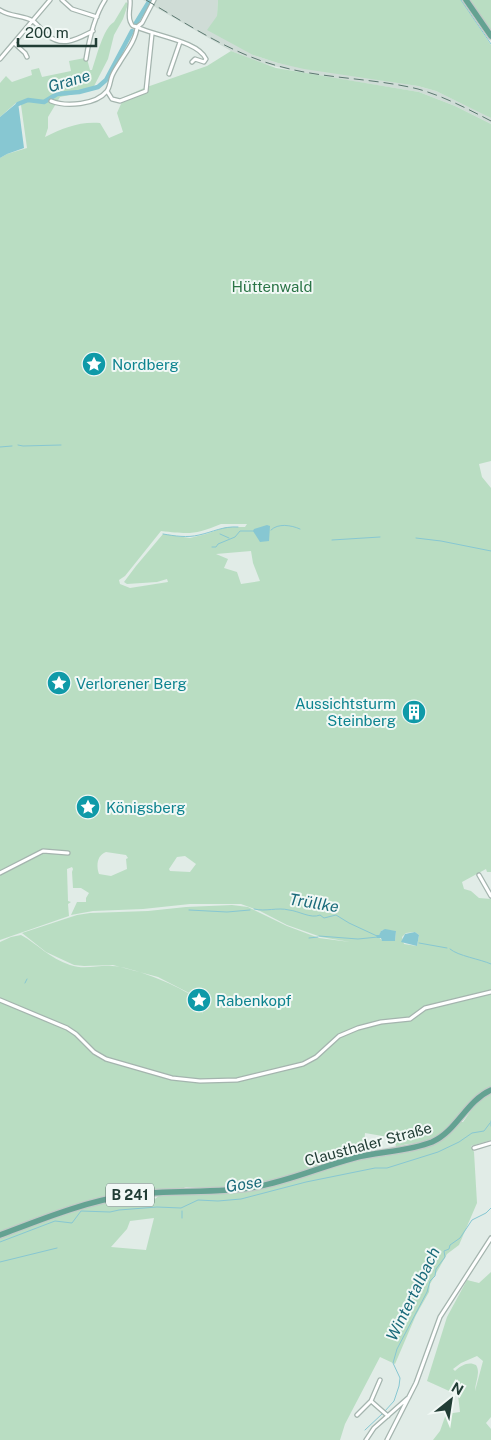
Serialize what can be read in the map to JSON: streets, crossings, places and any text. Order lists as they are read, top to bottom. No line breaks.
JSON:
{"streets":{"main road":["Clausthaler Straße","B 241"]},"water":["Grane","Trüllke","Gose","Wintertalbach"],"parks":["Hüttenwald"],"places":{"place":["Nordberg","Verlorener Berg","Königsberg","Rabenkopf"],"building":["Aussichtsturm Steinberg"]},"scale_bar":"200 m","north":"top right"}
